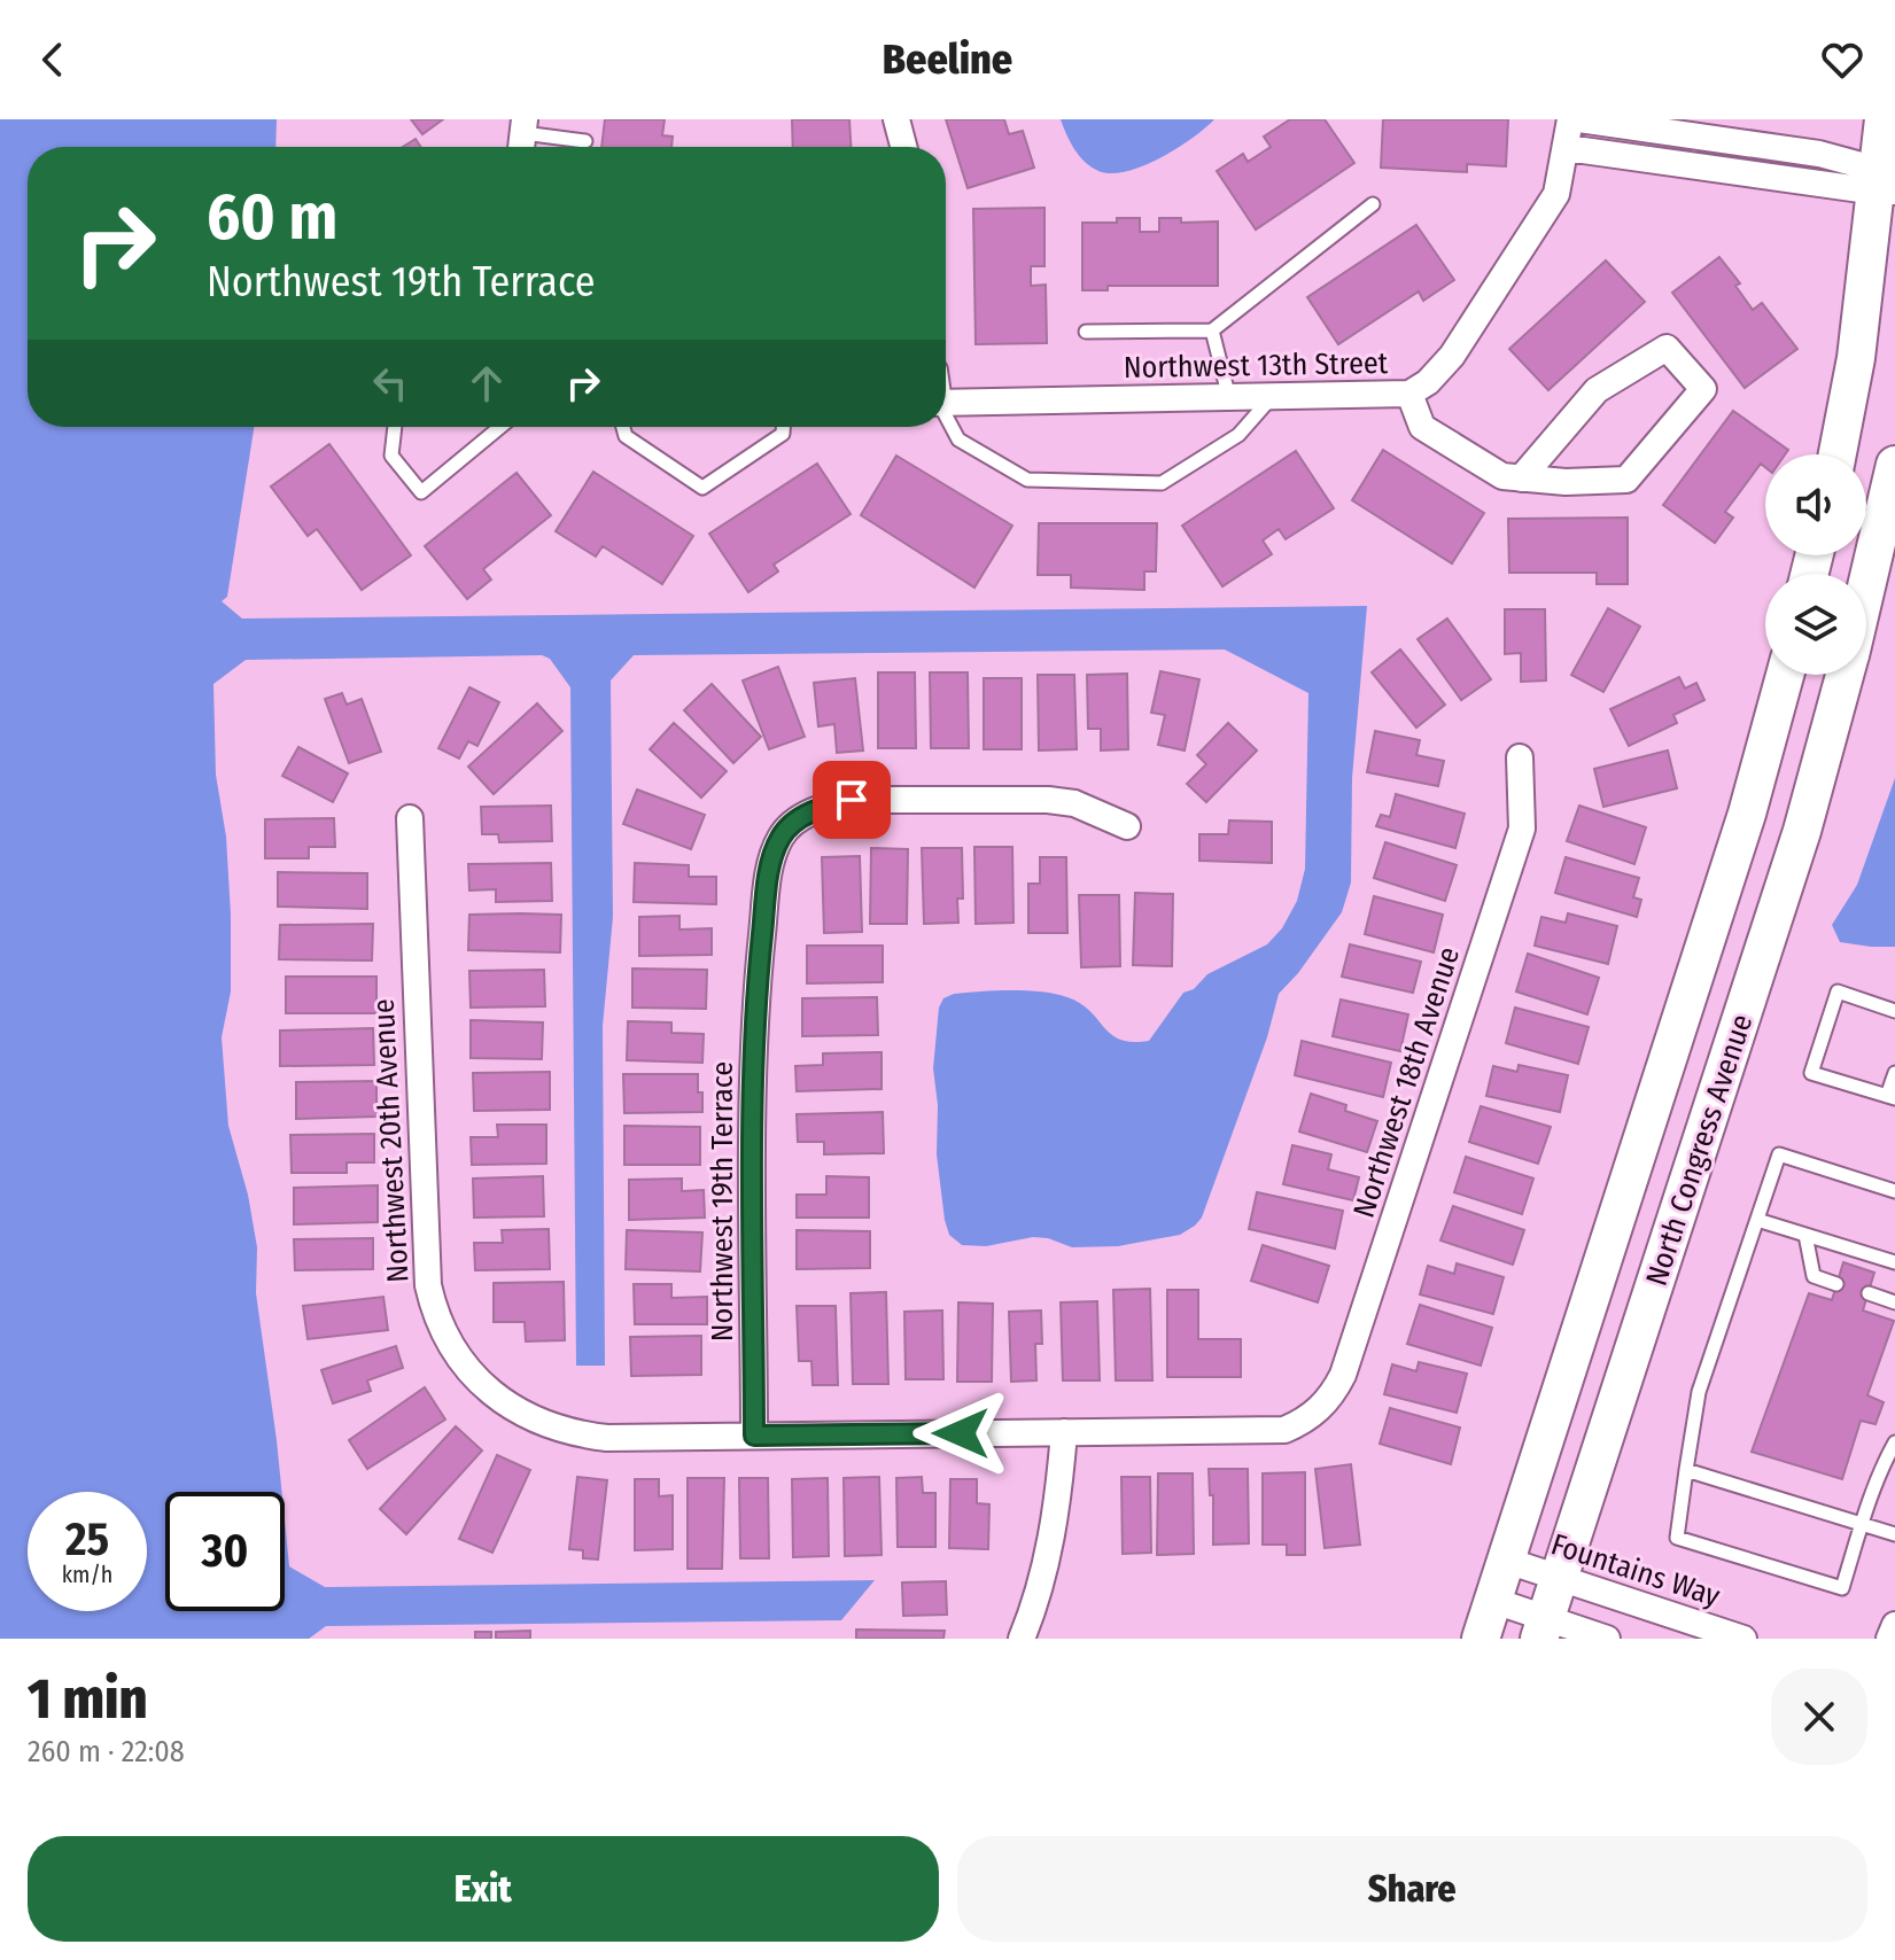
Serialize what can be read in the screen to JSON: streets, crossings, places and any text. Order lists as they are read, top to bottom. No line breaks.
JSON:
{"streets":{"main road":["North Congress Avenue"],"street":["Northwest 13th Street","Northwest 18th Avenue","Northwest 20th Avenue","Northwest 19th Terrace","Fountains Way"]},"crossings":[["Northwest 18th Avenue","Northwest 20th Avenue"],["Northwest 20th Avenue","Northwest 19th Terrace"],["North Congress Avenue","Fountains Way"]],"page":{"header":"Beeline","turn":["60 m","Northwest 19th Terrace"],"speed":"25 km/h","limit":"30","heading":["1 min","260 m · 22:08"],"buttons":["Exit","Share"]}}
